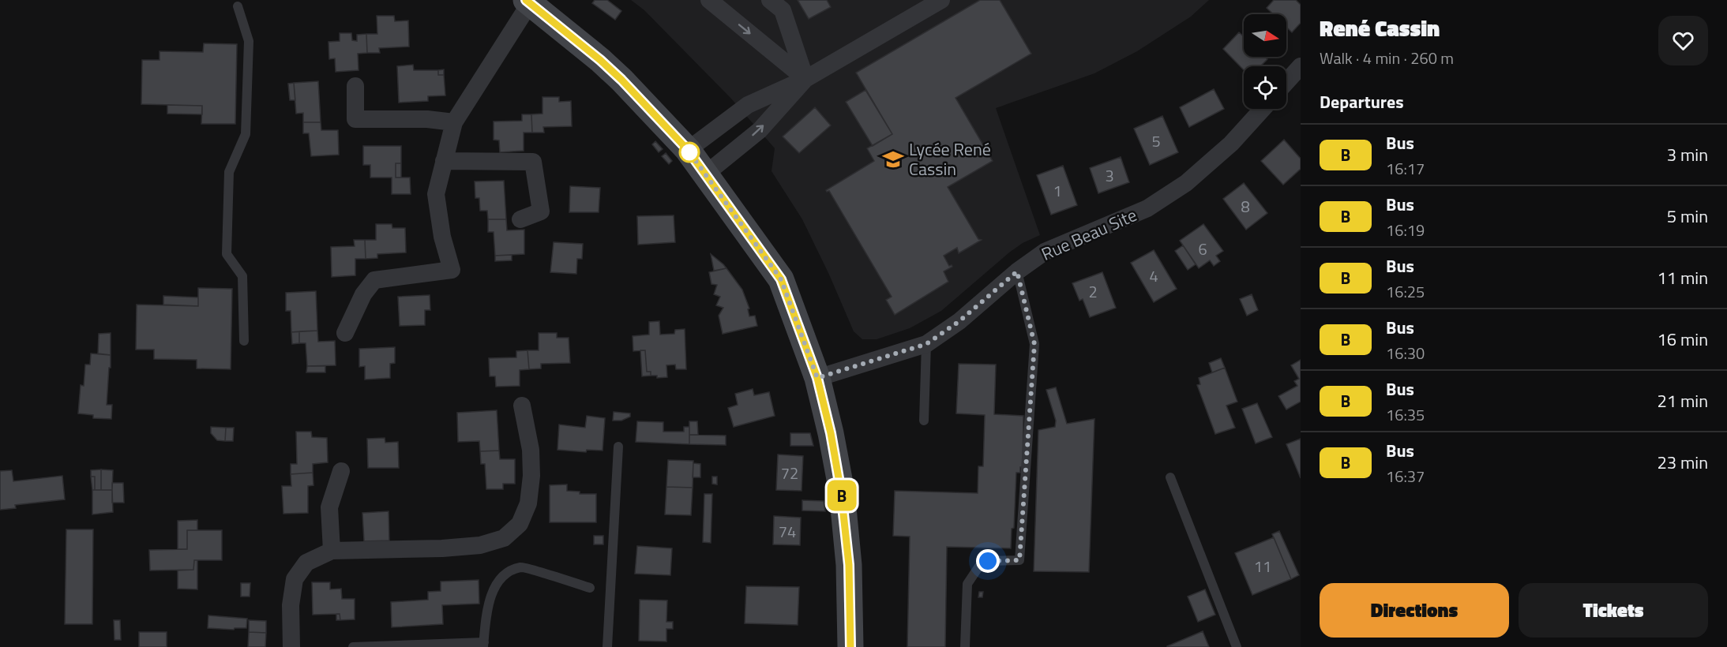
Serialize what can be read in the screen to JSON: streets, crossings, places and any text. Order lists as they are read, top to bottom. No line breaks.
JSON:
{"streets":{"street":["Rue Beau Site"]},"places":{"school or university":["Lycée René Cassin"]},"lines":["bus line B"],"house_numbers":["5","3","1","8","6","4","2","72","74","11"],"north":"right","page":{"on_map":"B","heading":[["René Cassin","Walk · 4 min · 260 m"],"Departures"],"list":[{"mark":"B","name":"Bus","note":"16:17","value":"3 min"},{"mark":"B","name":"Bus","note":"16:19","value":"5 min"},{"mark":"B","name":"Bus","note":"16:25","value":"11 min"},{"mark":"B","name":"Bus","note":"16:30","value":"16 min"},{"mark":"B","name":"Bus","note":"16:35","value":"21 min"},{"mark":"B","name":"Bus","note":"16:37","value":"23 min"}],"buttons":["Directions","Tickets"]}}
